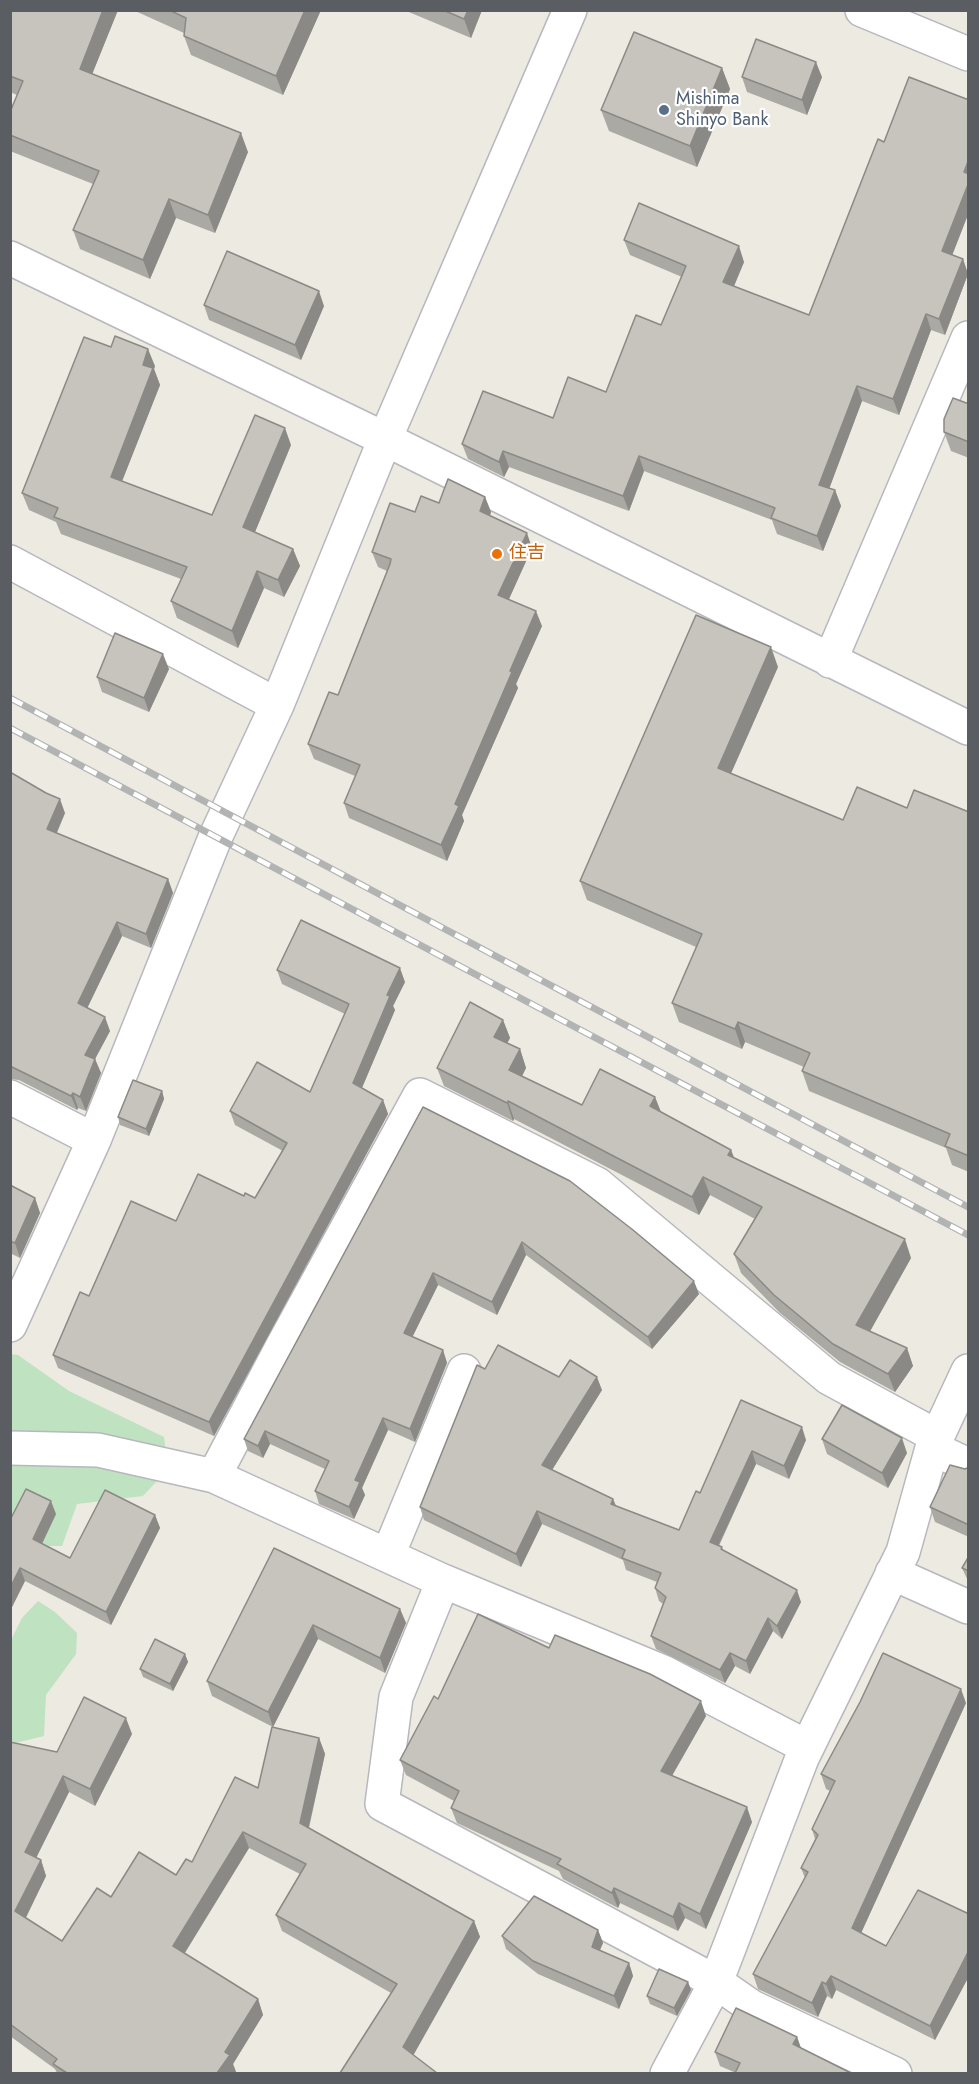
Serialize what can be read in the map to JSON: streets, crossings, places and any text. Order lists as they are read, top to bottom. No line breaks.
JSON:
{"places":["Mishima Shinyo Bank","住吉"]}
